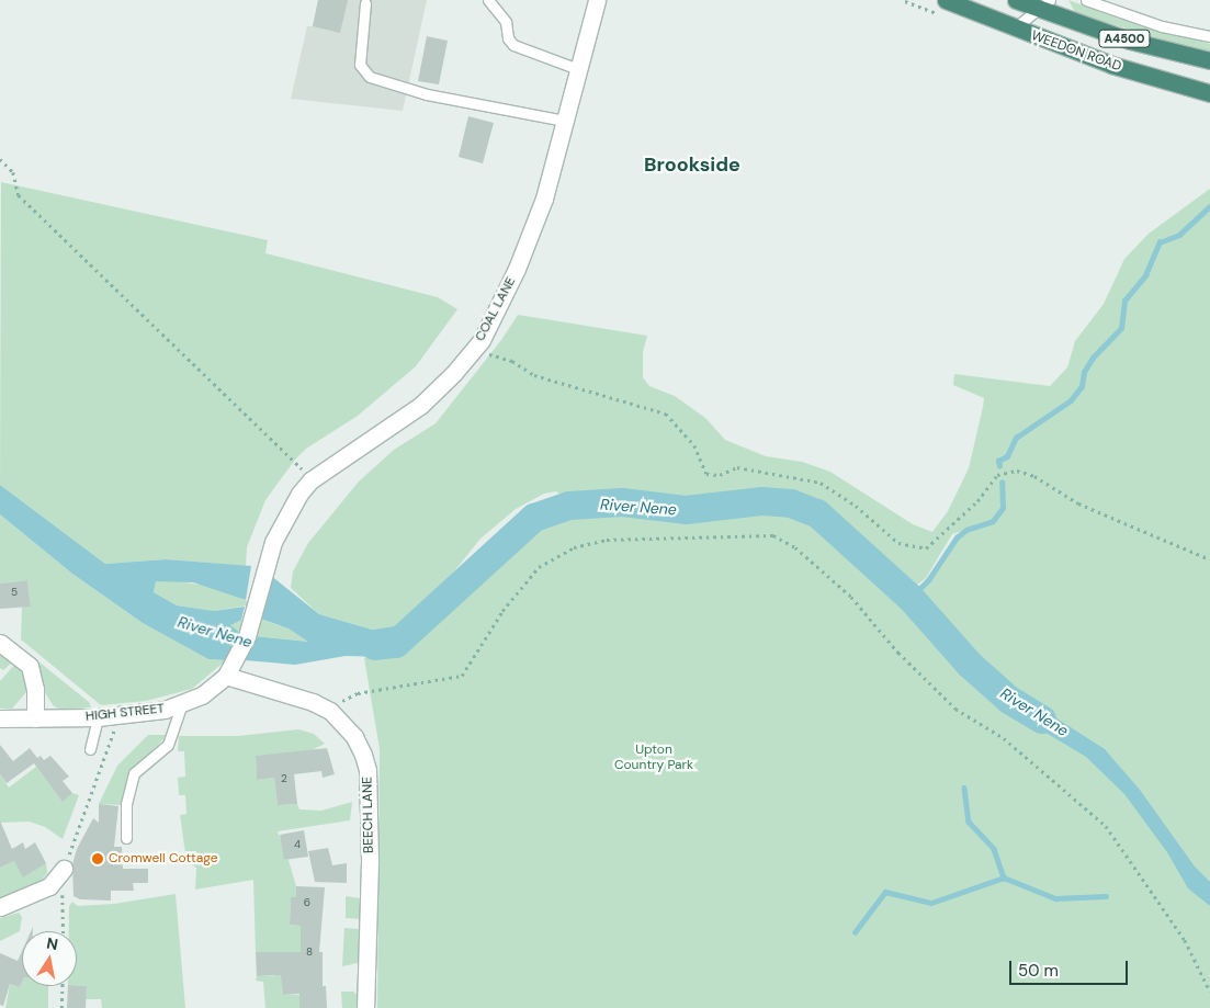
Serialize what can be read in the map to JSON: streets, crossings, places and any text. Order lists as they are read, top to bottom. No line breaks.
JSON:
{"streets":{"highway":["A4500","WEEDON ROAD"],"street":["COAL LANE","HIGH STREET","BEECH LANE"]},"crossings":[["COAL LANE","HIGH STREET"],["HIGH STREET","BEECH LANE"]],"districts":["Brookside"],"water":["River Nene"],"parks":["Upton Country Park"],"places":["Cromwell Cottage"],"house_numbers":["5","2","4","6","8"],"scale_bar":"50 m","north":"top"}
